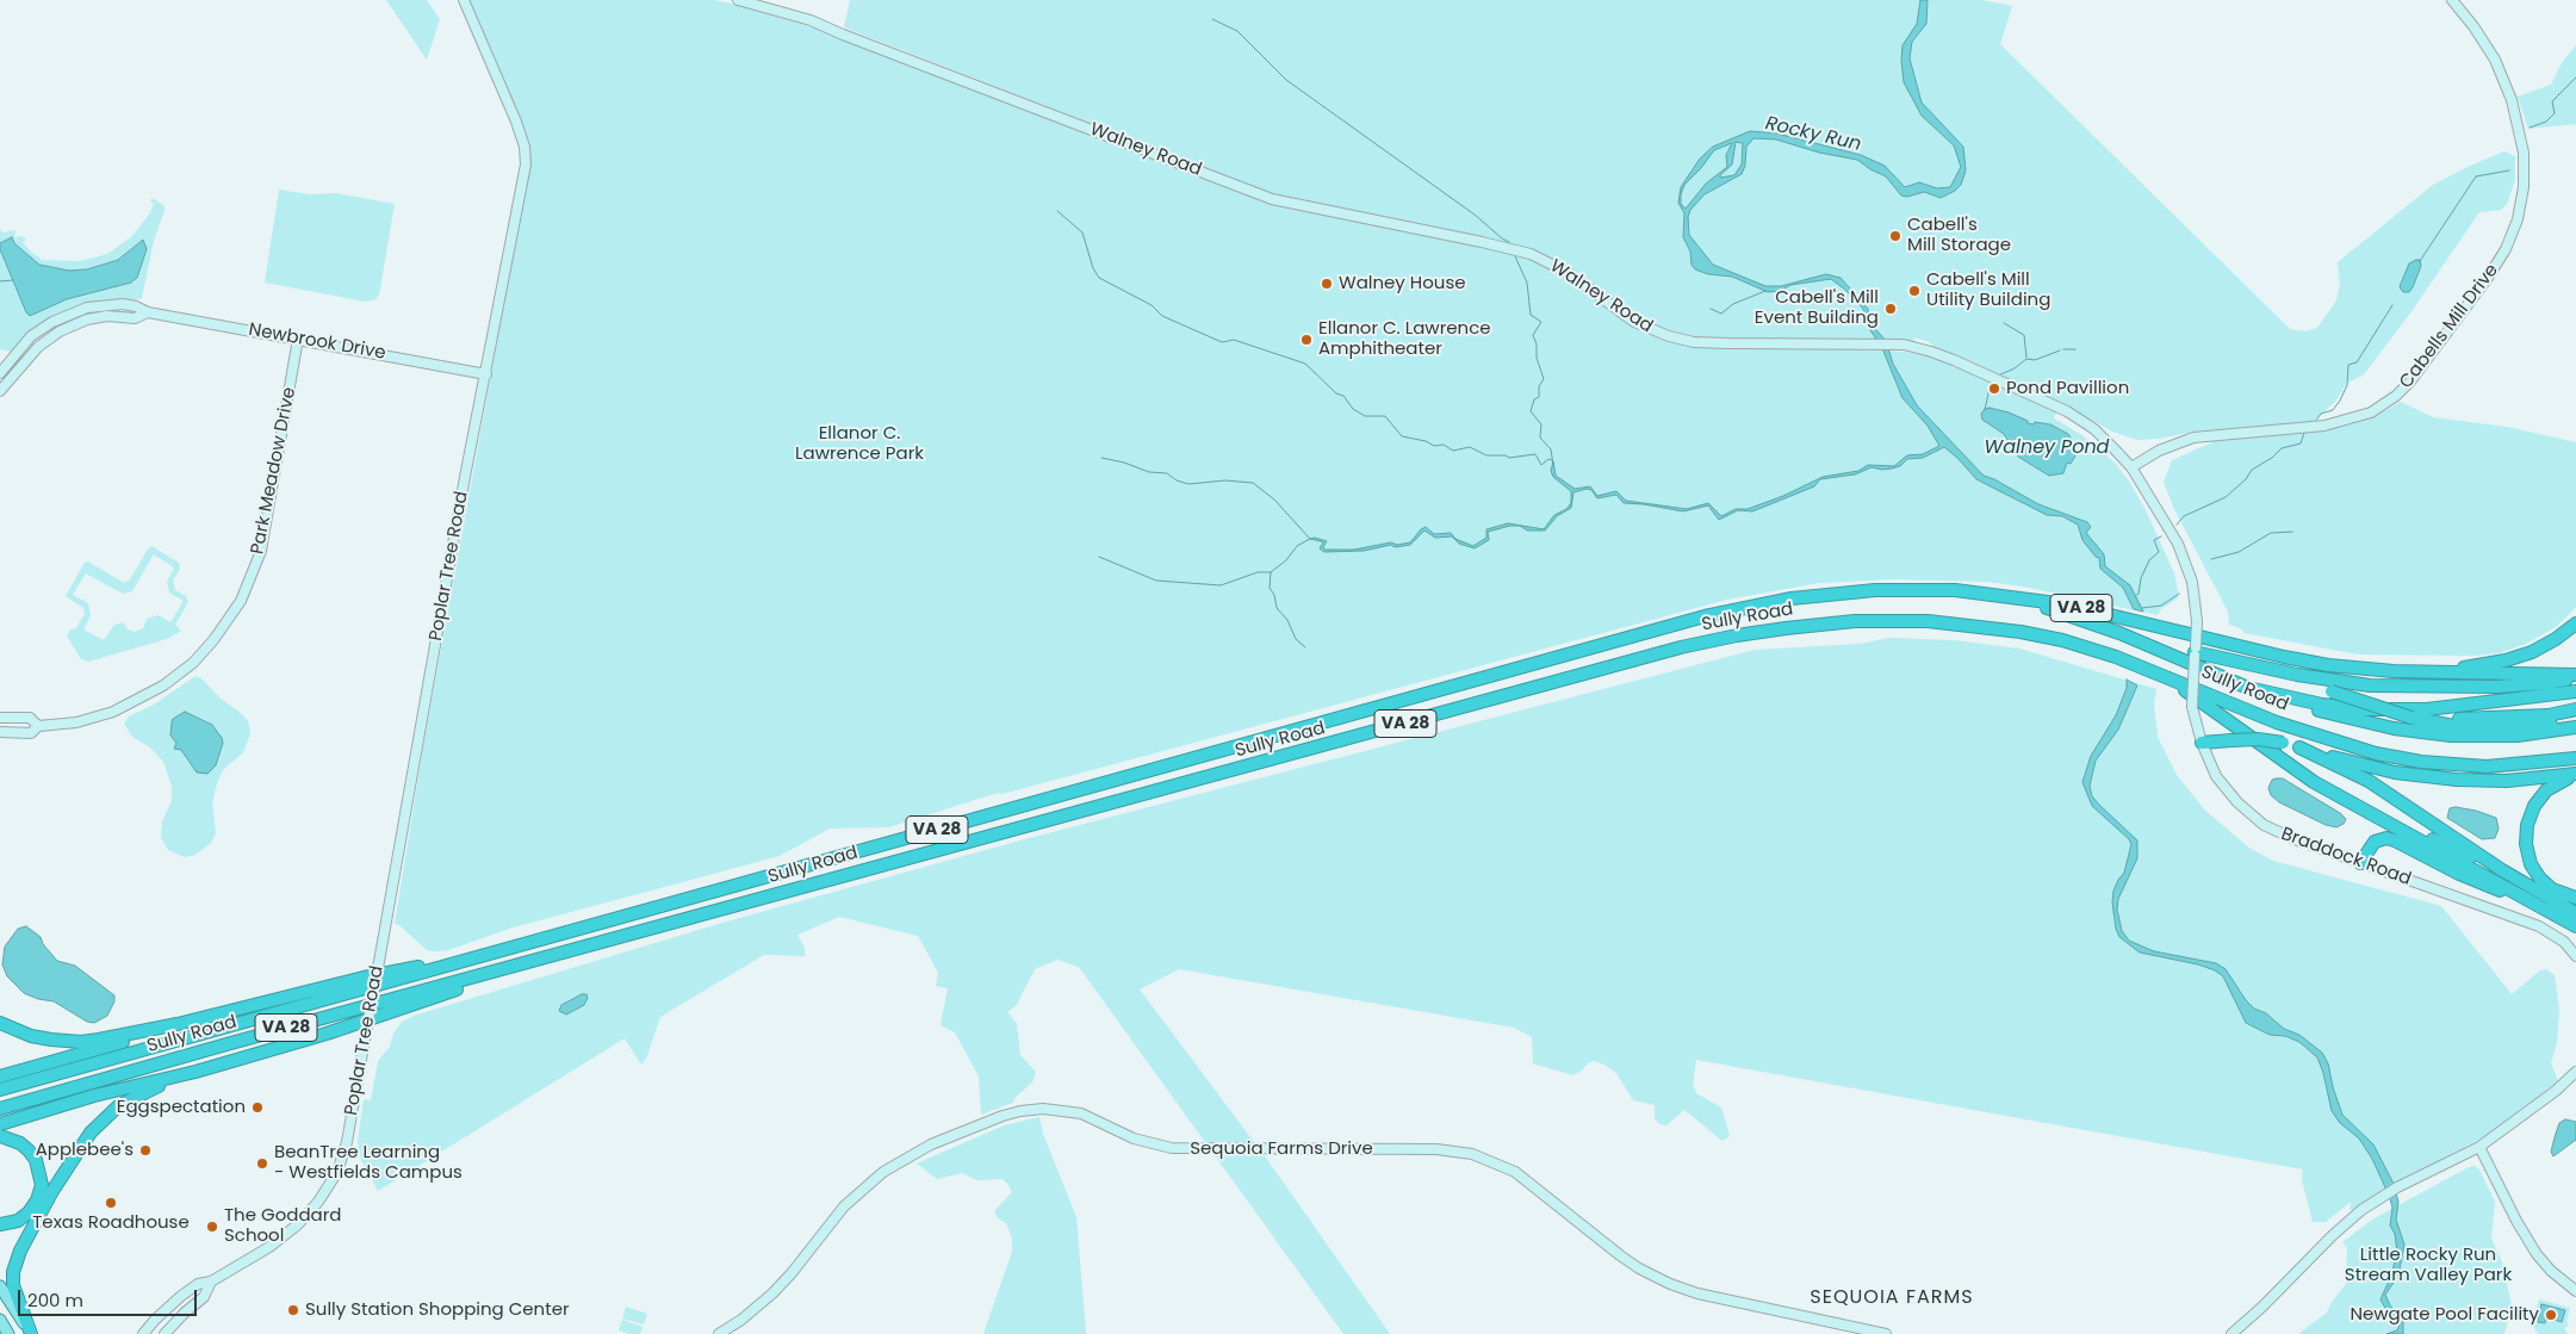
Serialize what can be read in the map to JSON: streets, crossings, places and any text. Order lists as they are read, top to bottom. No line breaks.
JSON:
{"streets":{"highway":["VA 28","Sully Road"],"main road":["Walney Road","Cabells Mill Drive","Newbrook Drive","Park Meadow Drive","Poplar Tree Road","Braddock Road","Sequoia Farms Drive"]},"crossings":[["Walney Road","Cabells Mill Drive"],["Walney Road","Braddock Road"],["Newbrook Drive","Park Meadow Drive"],["Newbrook Drive","Poplar Tree Road"]],"districts":["SEQUOIA FARMS"],"water":["Rocky Run","Walney Pond"],"parks":["Ellanor C. Lawrence Park","Little Rocky Run Stream Valley Park"],"places":["Cabell's Mill Storage","Walney House","Cabell's Mill Utility Building","Cabell's Mill Event Building","Ellanor C. Lawrence Amphitheater","Pond Pavillion","Eggspectation","Applebee's","BeanTree Learning - Westfields Campus","Texas Roadhouse","The Goddard School","Sully Station Shopping Center","Newgate Pool Facility"],"scale_bar":"200 m"}
